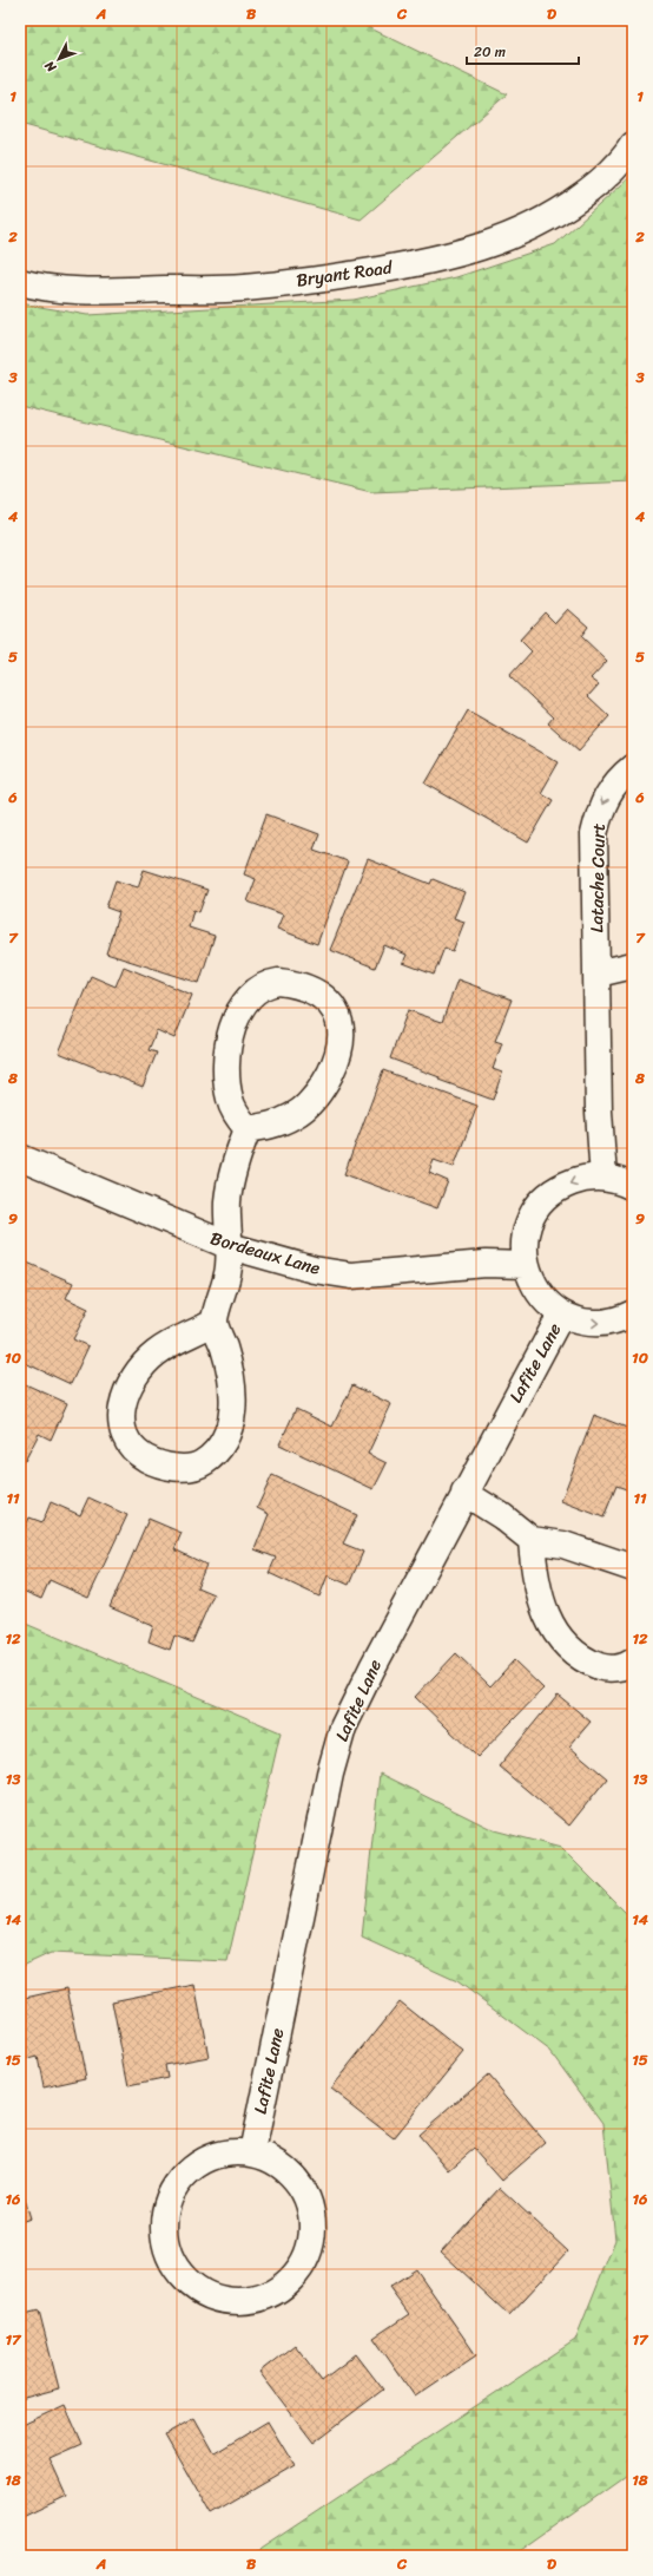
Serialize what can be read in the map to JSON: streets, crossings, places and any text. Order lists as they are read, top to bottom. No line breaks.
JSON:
{"streets":{"street":["Bryant Road","Latache Court","Bordeaux Lane","Lafite Lane"]},"one_way":["Latache Court"],"scale_bar":"20 m","north":"bottom left","grid":{"columns":["A","B","C","D"],"rows":["1","2","3","4","5","6","7","8","9","10","11","12","13","14","15","16","17","18"]}}
